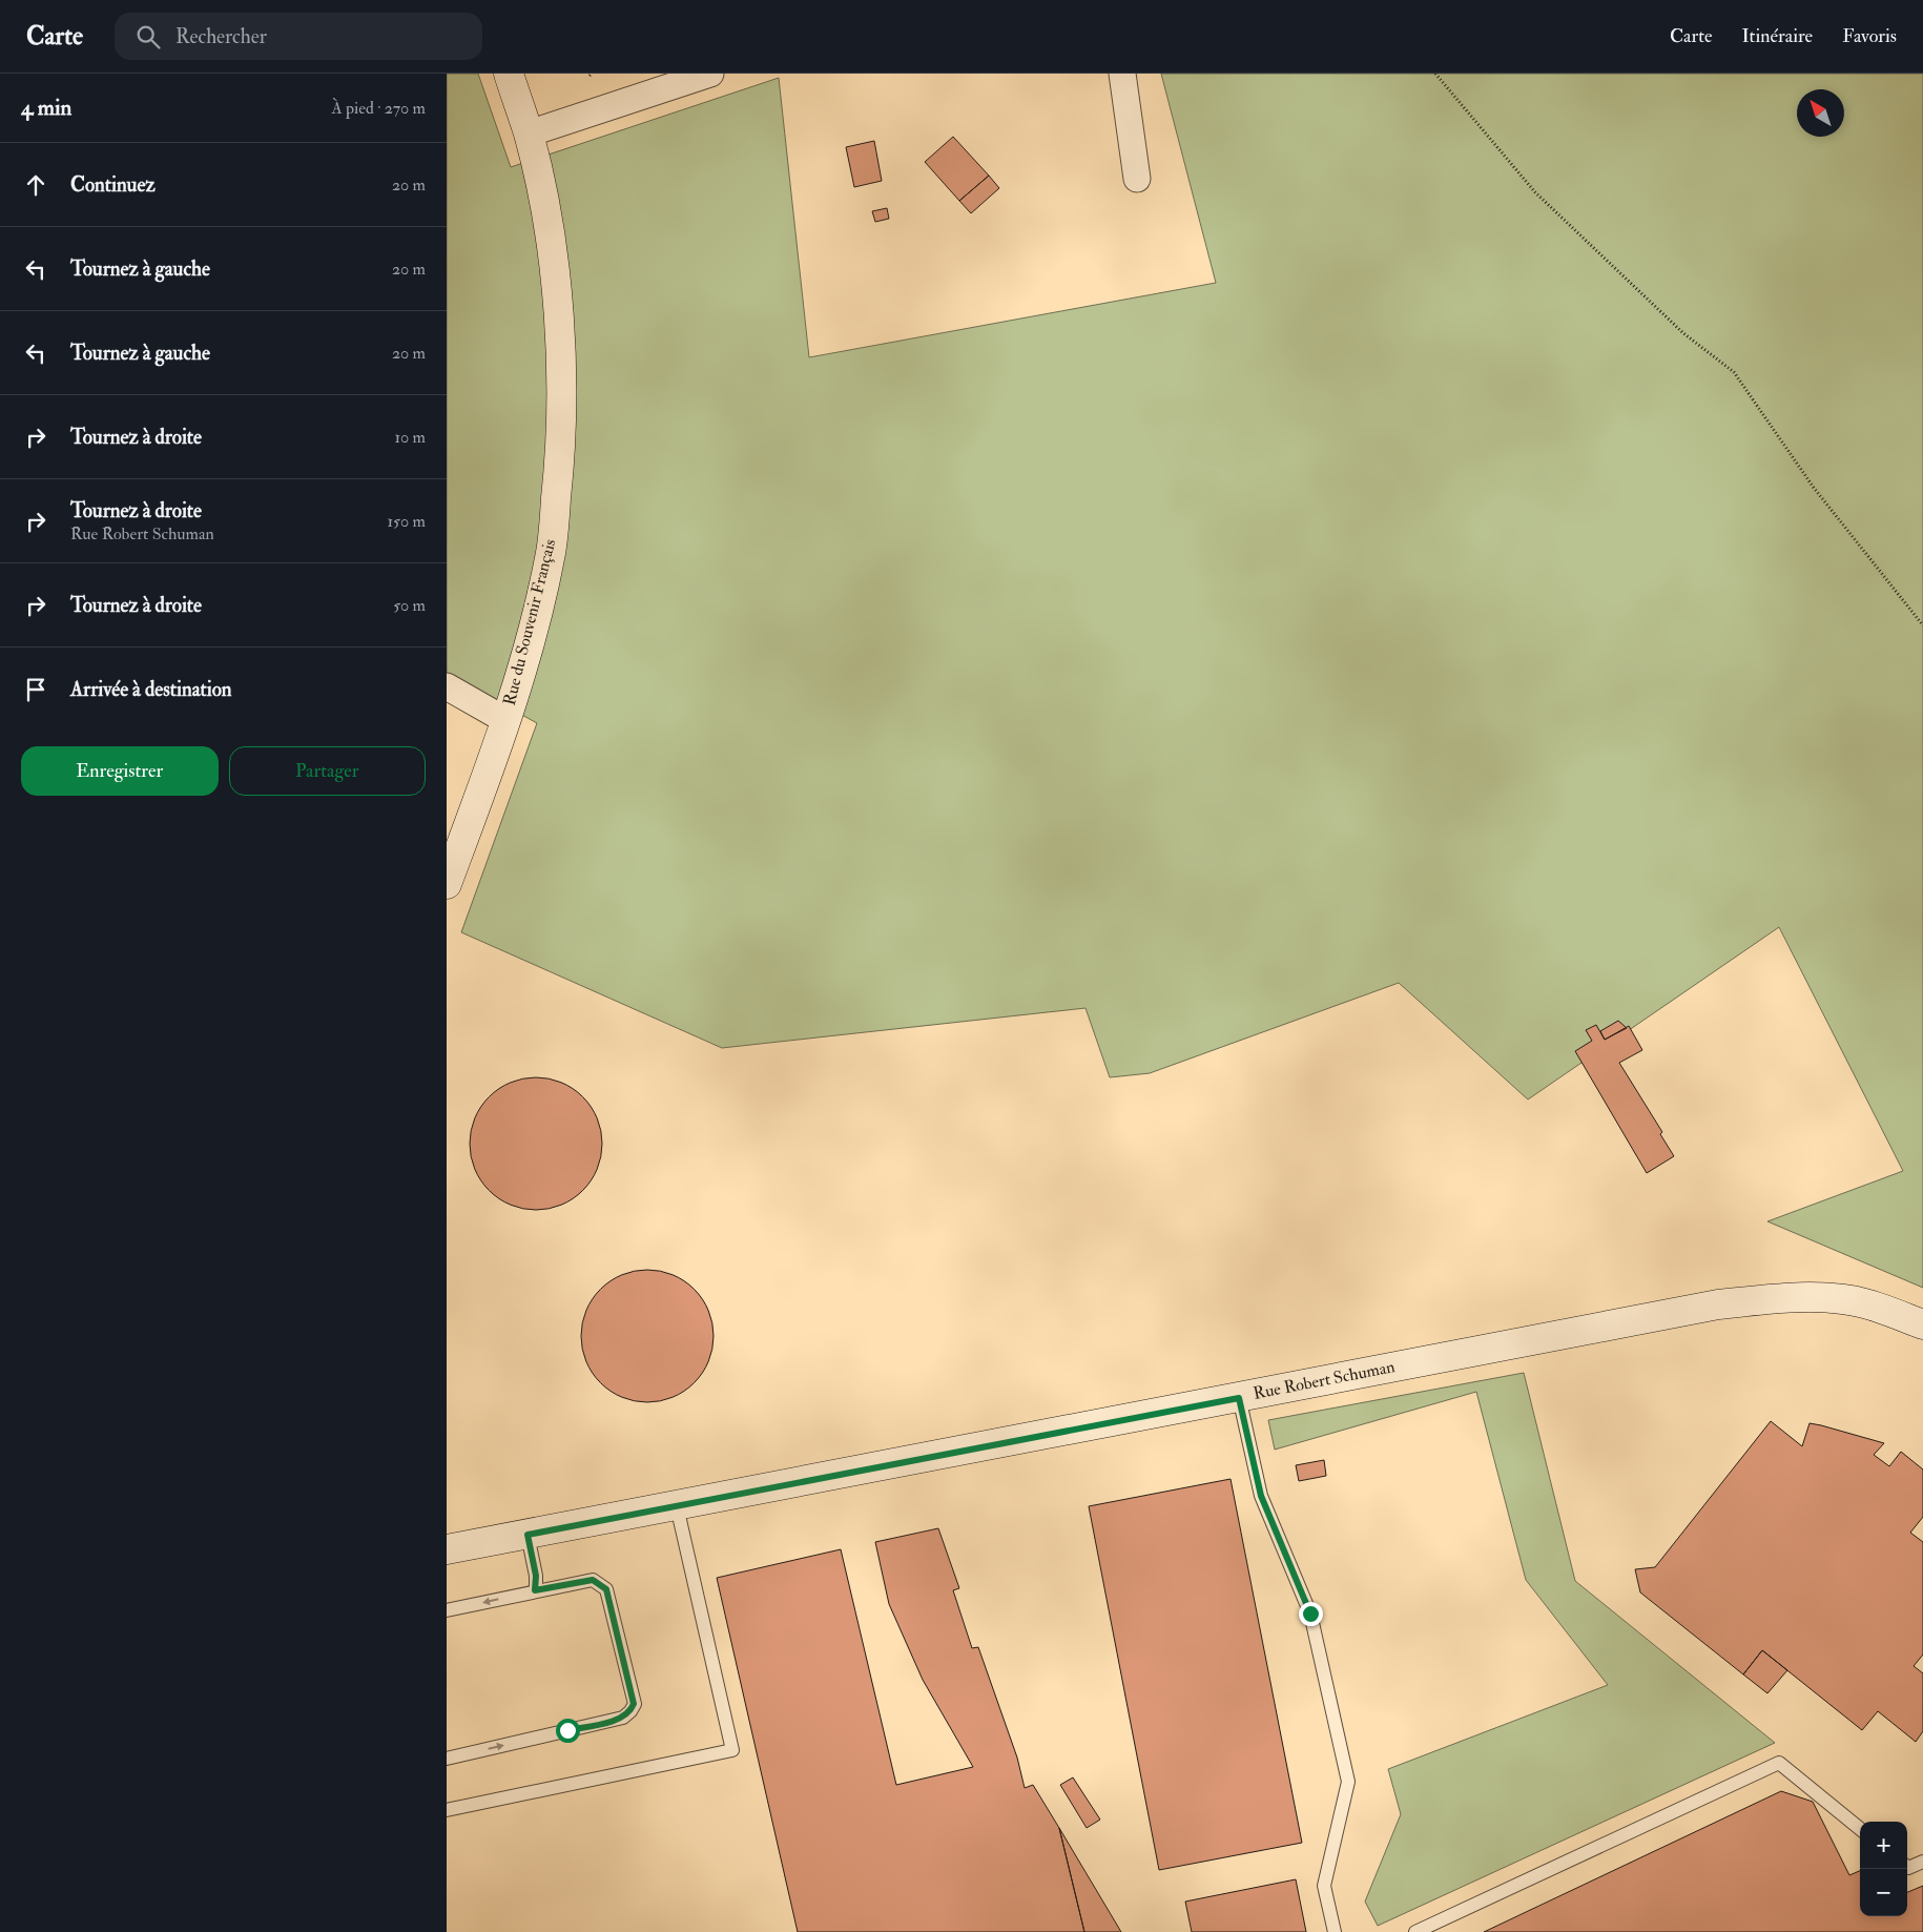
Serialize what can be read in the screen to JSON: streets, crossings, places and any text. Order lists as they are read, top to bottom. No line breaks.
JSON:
{"streets":{"street":["Rue du Souvenir Français","Rue Robert Schuman"]},"north":"top left","page":{"header":"Carte","search":"Rechercher","nav":["Carte","Itinéraire","Favoris"],"heading":["4 min","À pied · 270 m"],"list":[["Continuez","20 m"],["Tournez à gauche","20 m"],["Tournez à gauche","20 m"],["Tournez à droite","10 m"],["Tournez à droite","Rue Robert Schuman","150 m"],["Tournez à droite","50 m"],"Arrivée à destination"],"buttons":["Enregistrer","Partager"],"map_buttons":["+","−"]}}
